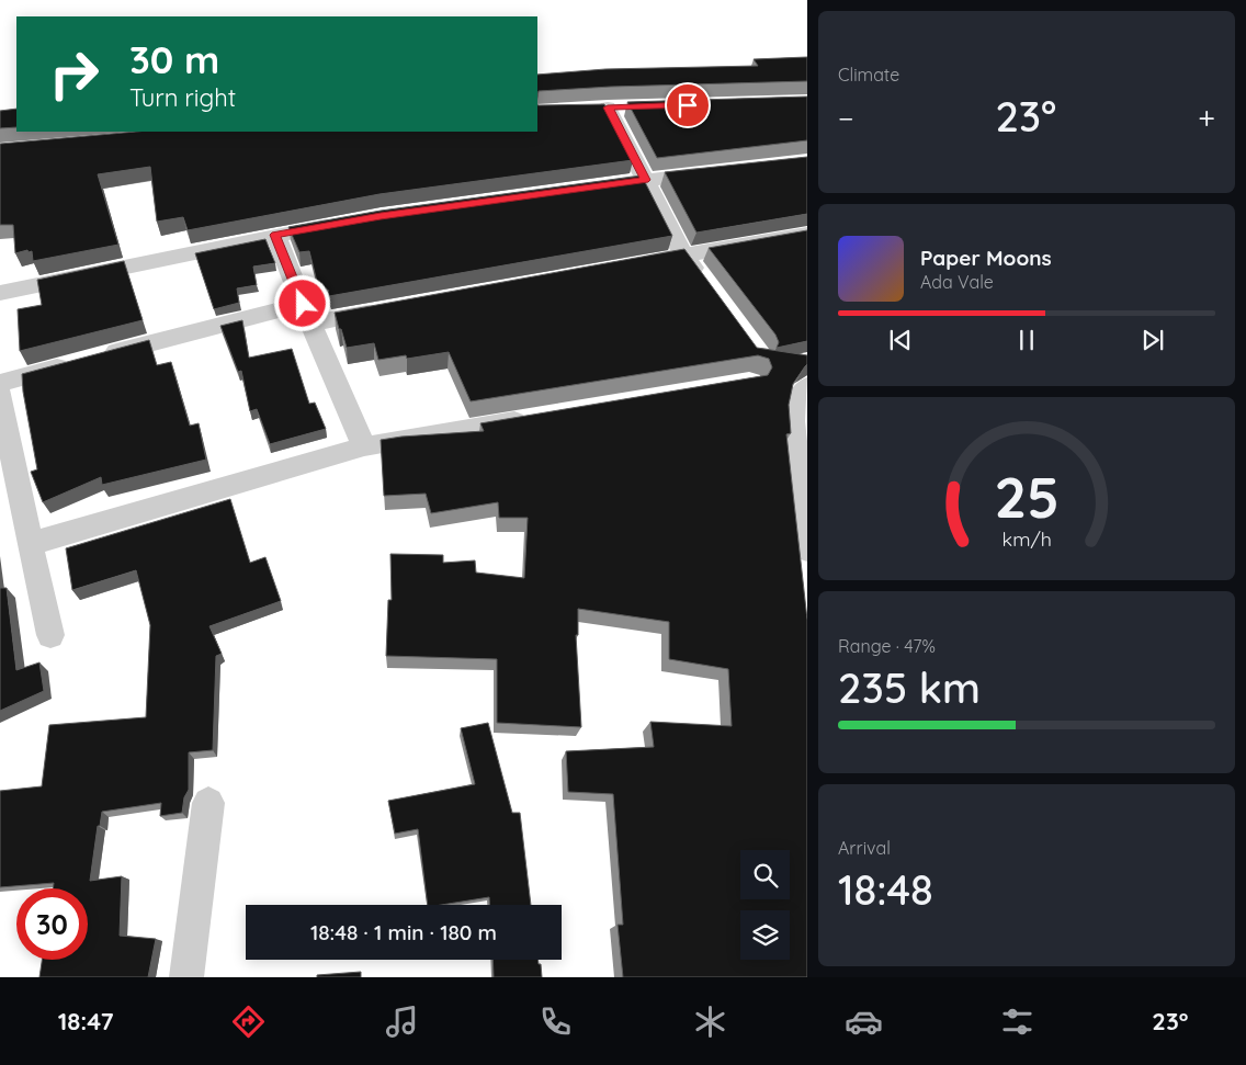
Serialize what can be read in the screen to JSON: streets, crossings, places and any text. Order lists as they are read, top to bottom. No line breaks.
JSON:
{"page":{"tile":["Climate",["Range · 47%","235 km"],["Arrival","18:48"]],"turn":["30 m","Turn right"],"heat":["−","23°","+"],"song":["Paper Moons","Ada Vale"],"limit":"30","trip":"18:48 · 1 min · 180 m","tabs":["18:47","23°"],"gauge":["25","km/h"]}}
